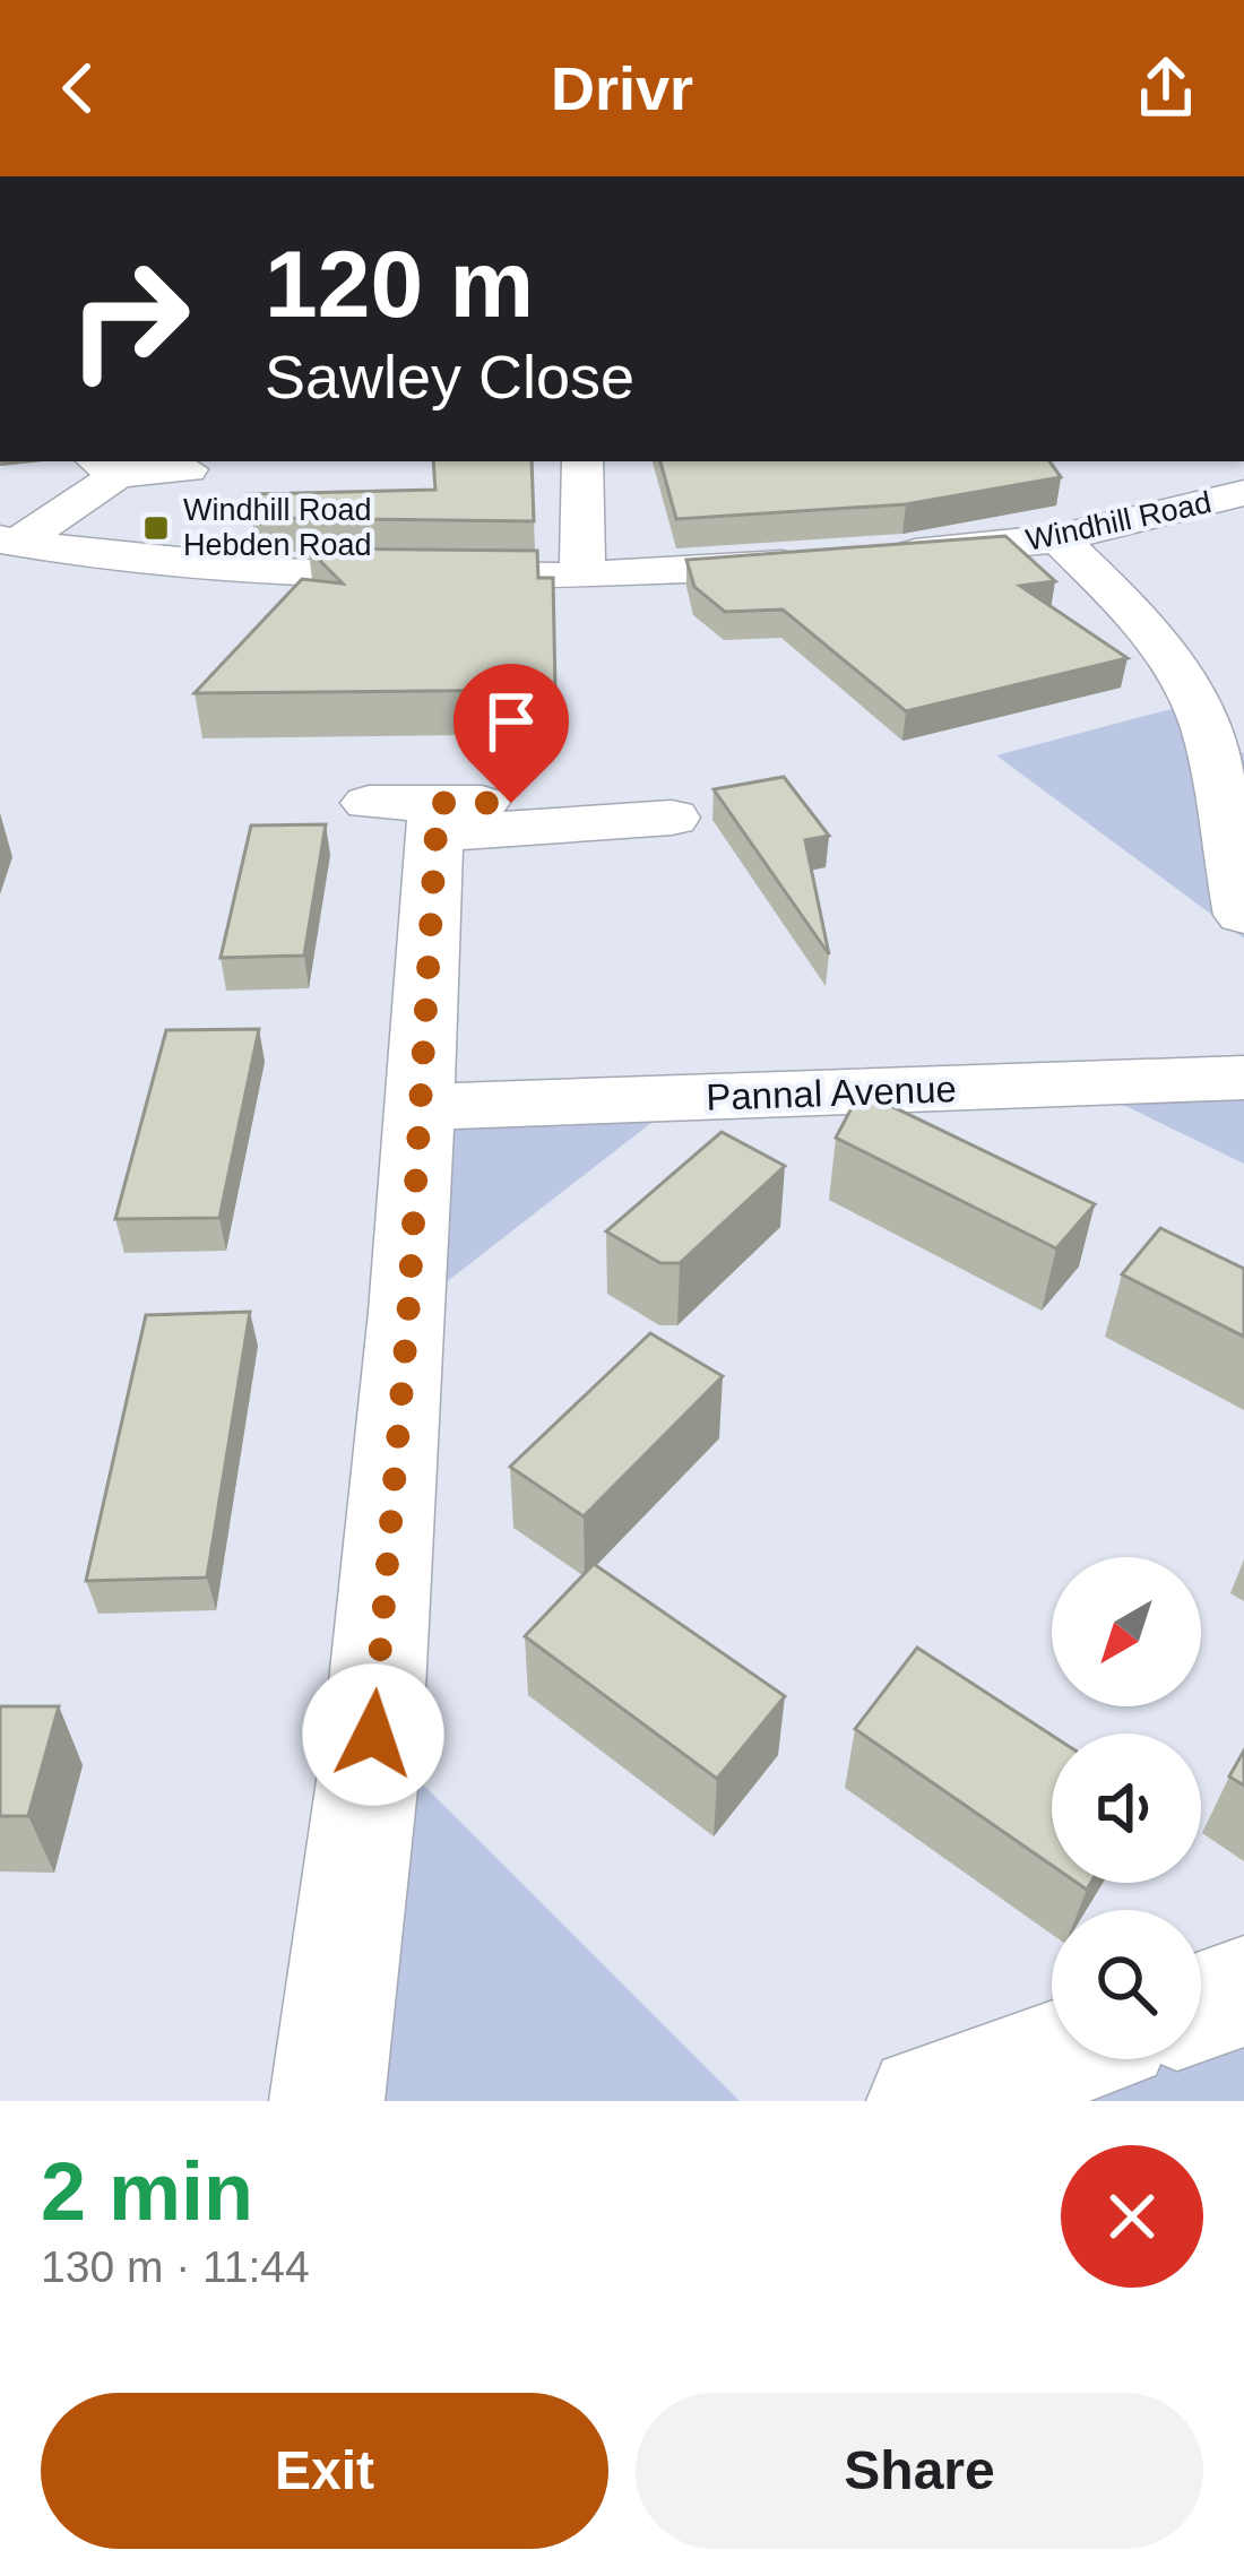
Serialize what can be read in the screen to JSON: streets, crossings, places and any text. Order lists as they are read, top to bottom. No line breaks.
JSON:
{"streets":{"street":["Windhill Road","Pannal Avenue"]},"places":{"transit":["Windhill Road Hebden Road"]},"north":"bottom left","page":{"header":"Drivr","turn":["120 m","Sawley Close"],"heading":["2 min","130 m · 11:44"],"buttons":["Exit","Share"]}}
